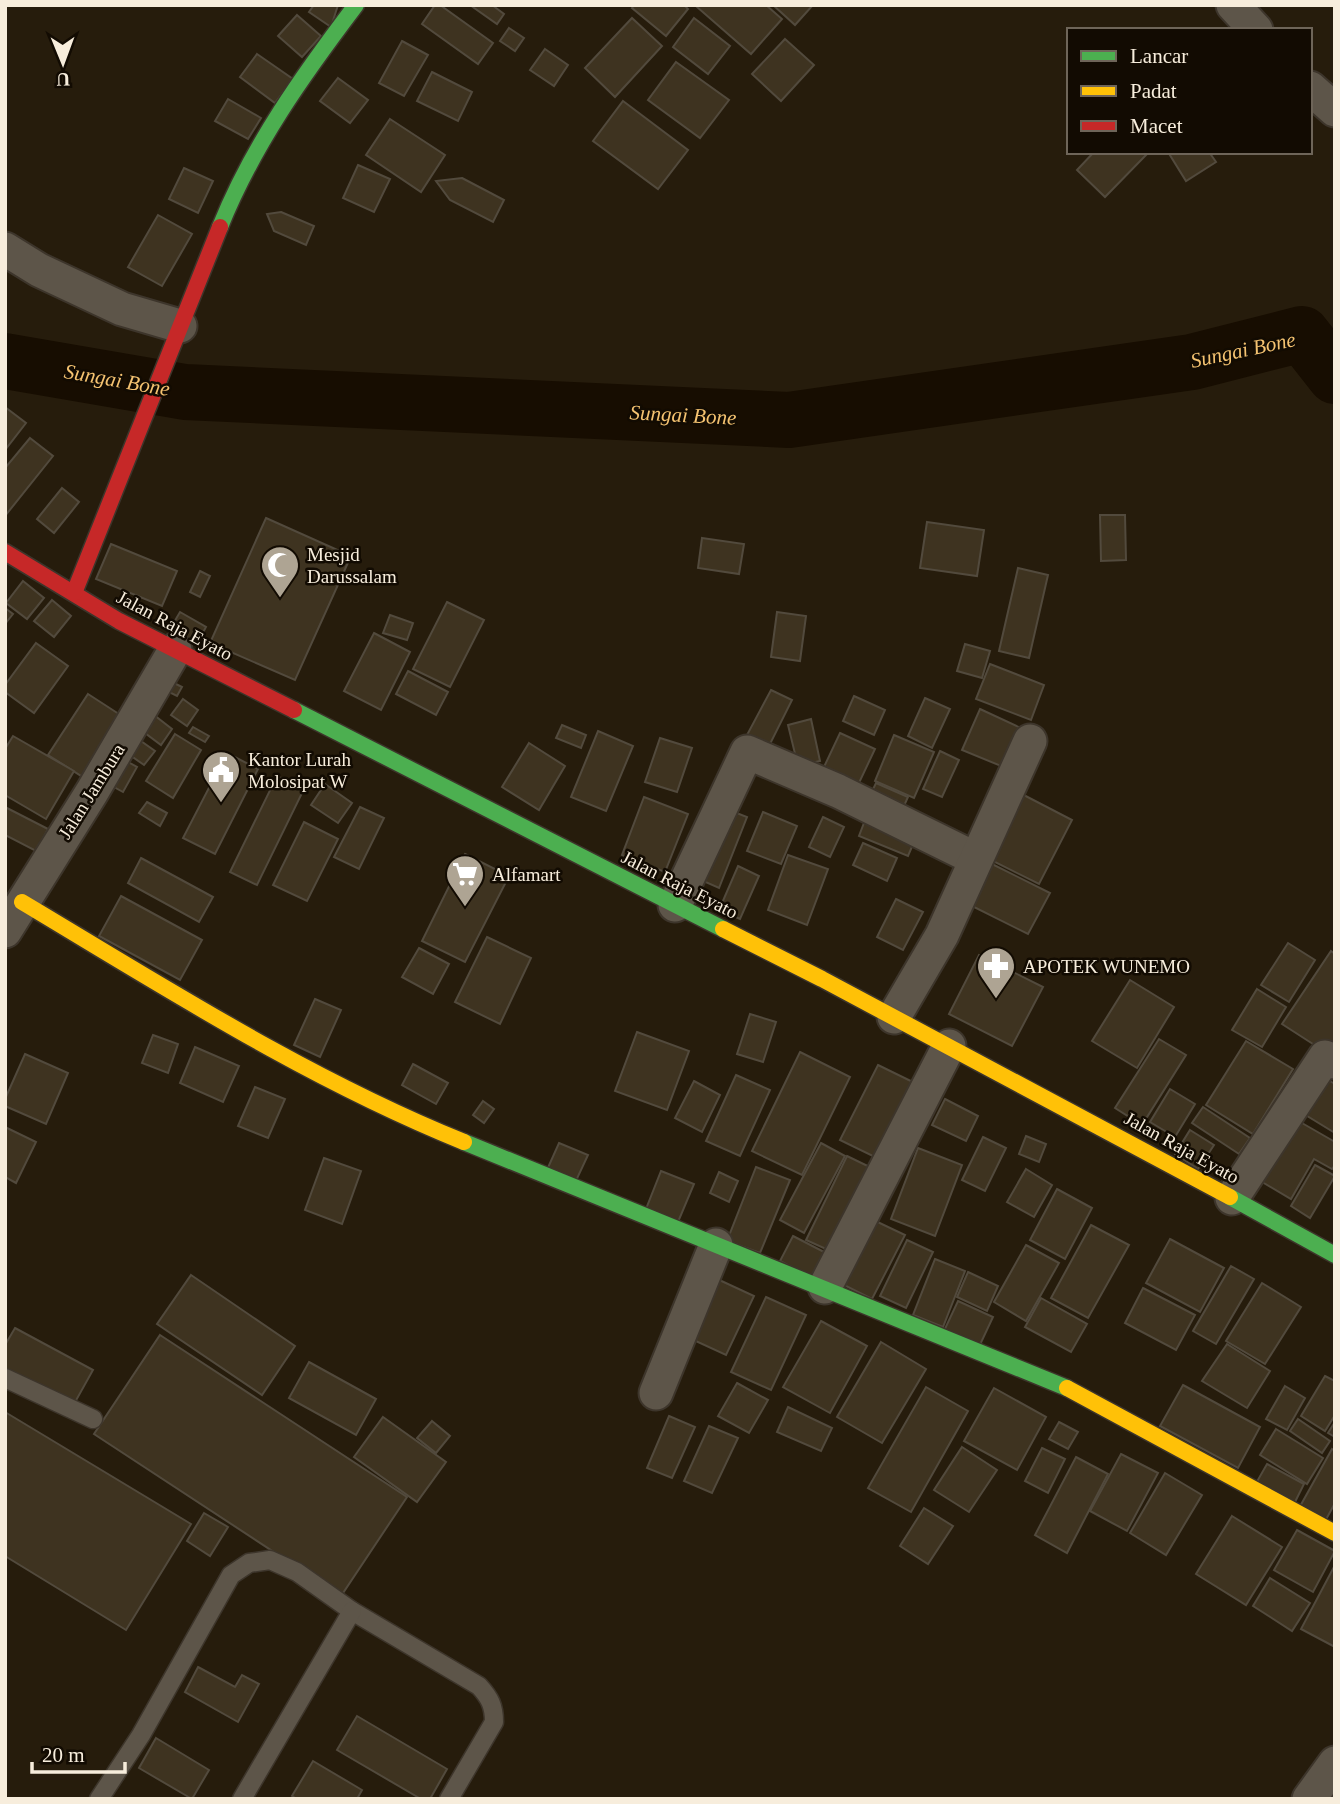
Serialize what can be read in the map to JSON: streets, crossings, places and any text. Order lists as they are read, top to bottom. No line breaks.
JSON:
{"streets":{"street":["Jalan Raja Eyato","Jalan Jambura"]},"crossings":[["Jalan Raja Eyato","Jalan Jambura"]],"water":["Sungai Bone"],"places":{"mosque":["Mesjid Darussalam"],"public building":["Kantor Lurah Molosipat W"],"supermarket":["Alfamart"],"pharmacy":["APOTEK WUNEMO"]},"legend":["Lancar","Padat","Macet"],"scale_bar":"20 m","north":"bottom"}
